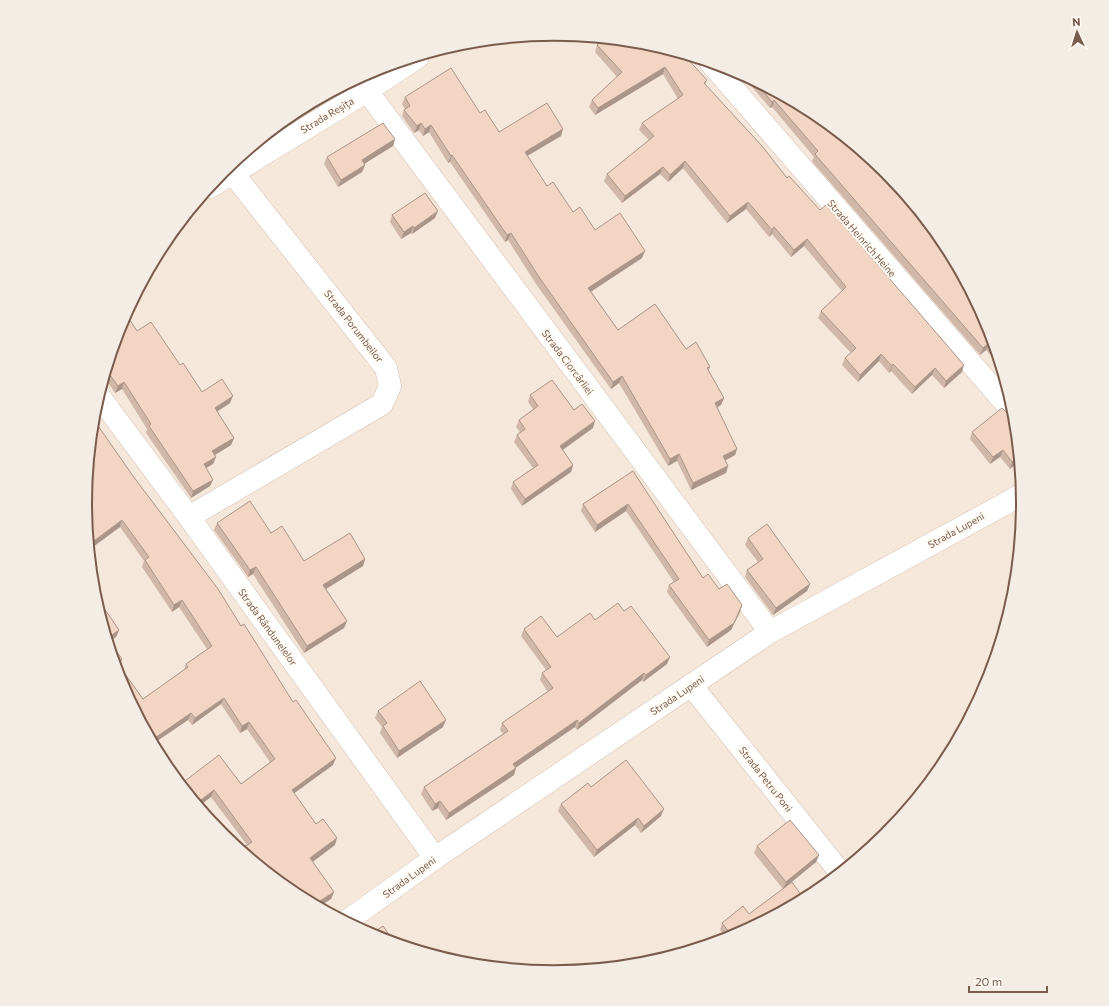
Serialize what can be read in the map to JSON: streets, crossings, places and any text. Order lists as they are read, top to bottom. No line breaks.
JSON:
{"streets":{"street":["Strada Reșița","Strada Heinrich Heine","Strada Porumbeilor","Strada Ciorcârliei","Strada Lupeni","Strada Rândunelelor","Strada Petru Poni"]},"crossings":[["Strada Reșița","Strada Ciorcârliei"],["Strada Porumbeilor","Strada Rândunelelor"],["Strada Ciorcârliei","Strada Lupeni"],["Strada Lupeni","Strada Rândunelelor"],["Strada Lupeni","Strada Petru Poni"]],"scale_bar":"20 m","north":"top"}
